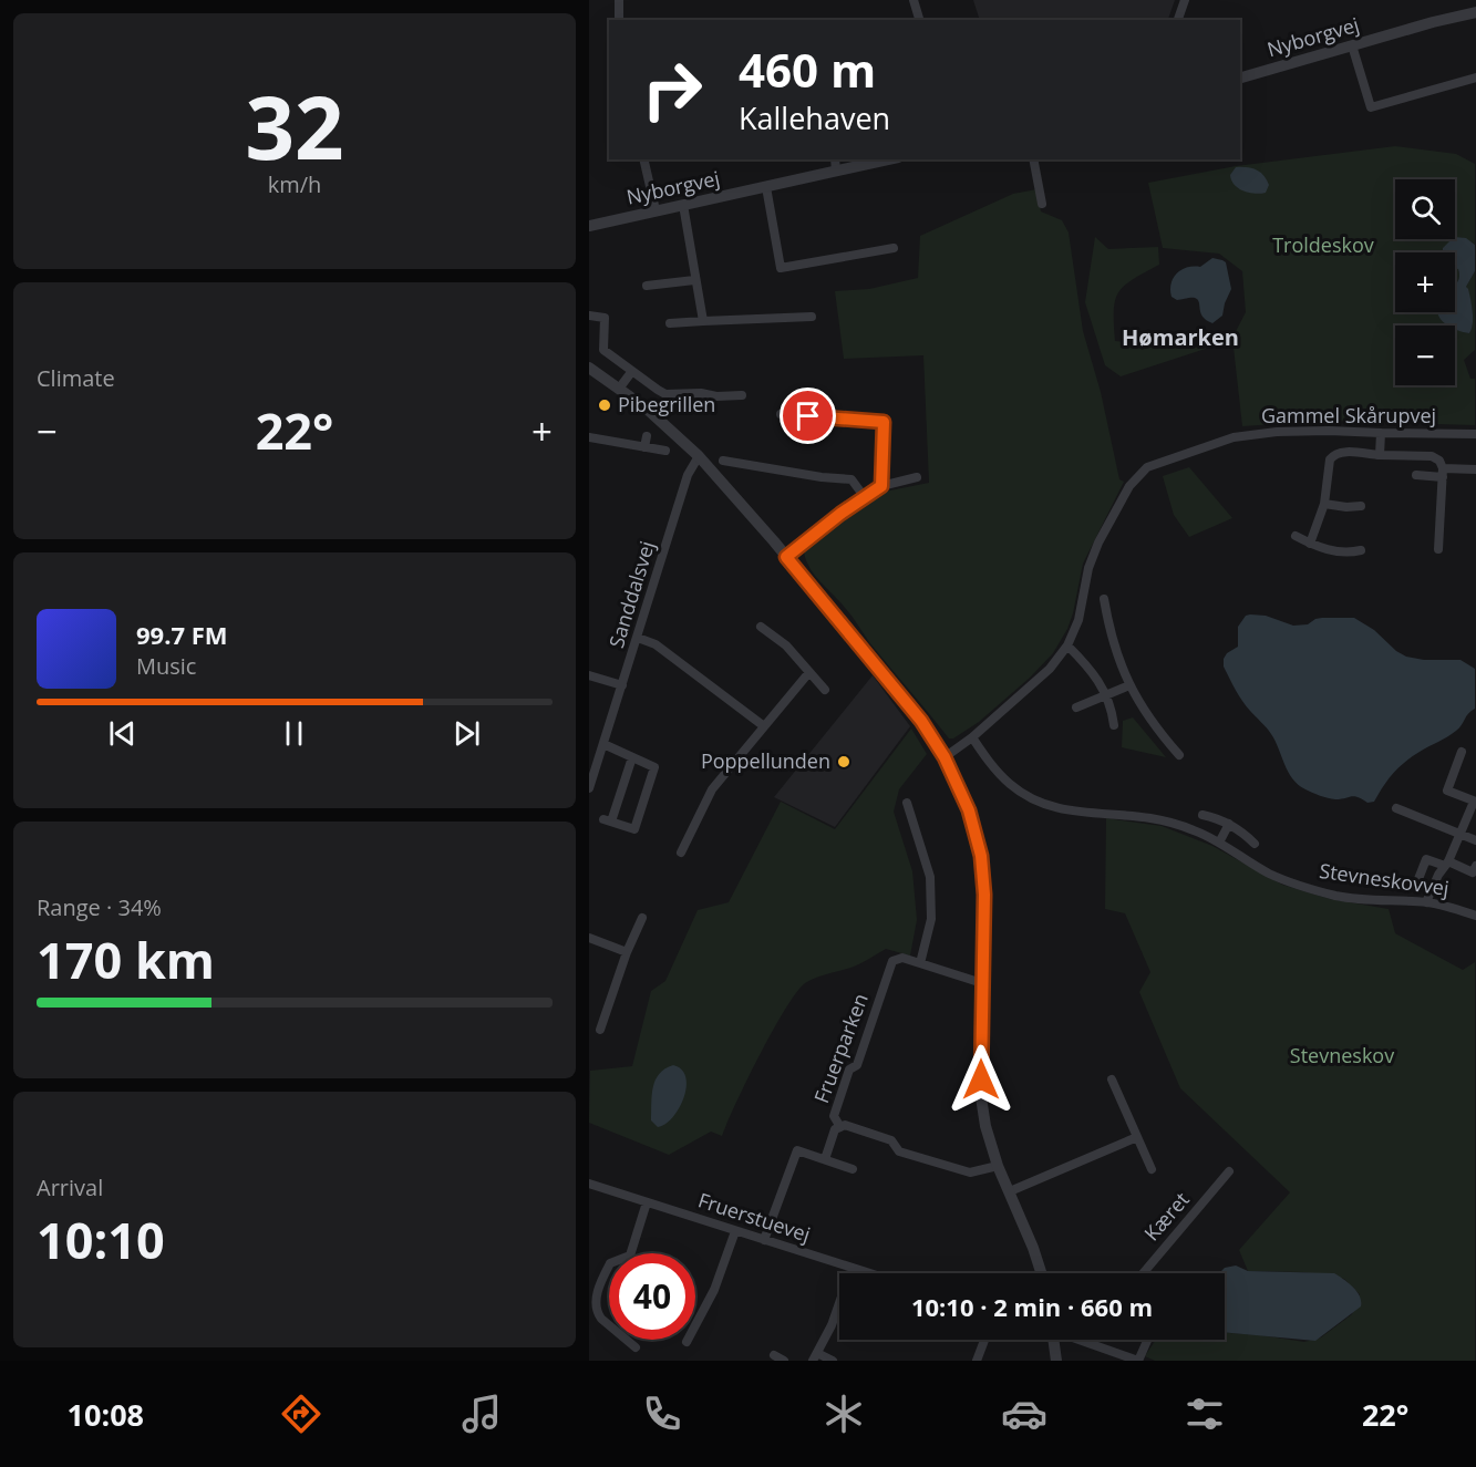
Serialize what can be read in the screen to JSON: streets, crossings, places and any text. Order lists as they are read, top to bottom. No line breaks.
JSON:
{"streets":{"street":["Nyborgvej","Gammel Skårupvej","Sanddalsvej","Stevneskovvej","Fruerparken","Kæret","Fruerstuevej"]},"crossings":[["Gammel Skårupvej","Stevneskovvej"]],"districts":["Hømarken"],"parks":["Troldeskov","Stevneskov"],"places":["Pibegrillen","Poppellunden"],"page":{"tile":[["32","km/h"],"Climate",["Range · 34%","170 km"],["Arrival","10:10"]],"turn":["460 m","Kallehaven"],"map_buttons":["+","−"],"heat":["−","22°","+"],"song":["99.7 FM","Music"],"limit":"40","trip":"10:10 · 2 min · 660 m","tabs":["10:08","22°"]}}
